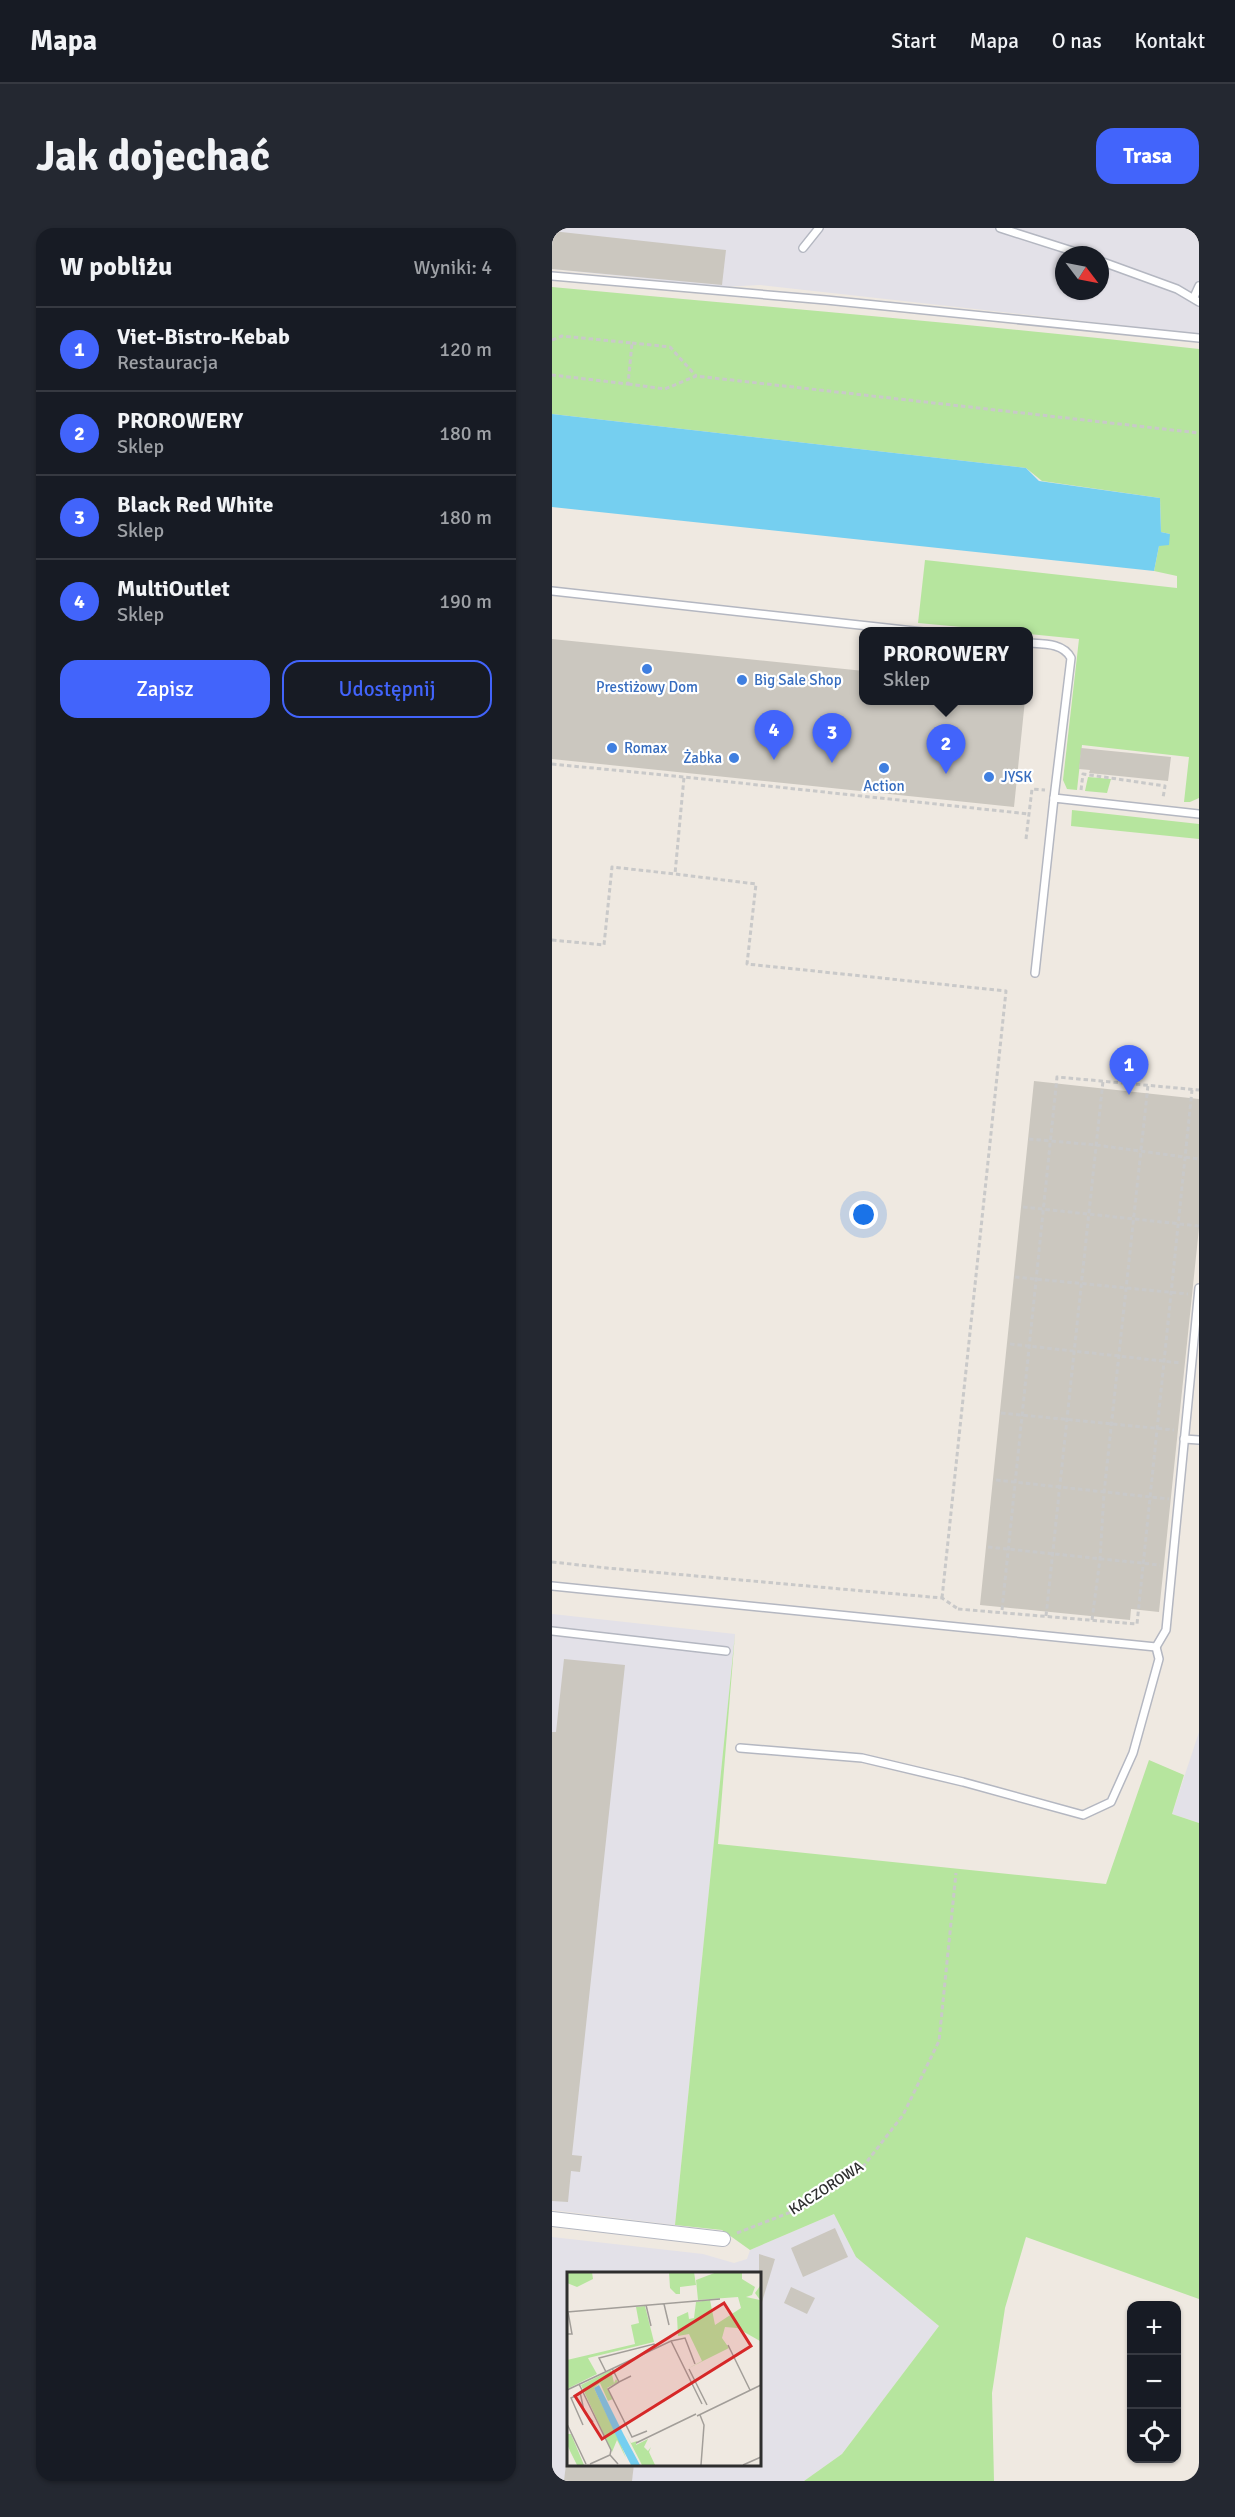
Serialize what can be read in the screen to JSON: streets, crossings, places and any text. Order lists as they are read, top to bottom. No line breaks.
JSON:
{"streets":{"path":["KACZOROWA"]},"places":["Prestiżowy Dom","Big Sale Shop","Romax","Żabka","Action","JYSK"],"north":"bottom right","page":{"header":"Mapa","nav":["Start","Mapa","O nas","Kontakt"],"buttons":["Trasa",["Zapisz","Udostępnij"]],"title":"Jak dojechać","heading":["W pobliżu","Wyniki: 4"],"list":[{"mark":"1","name":"Viet-Bistro-Kebab","note":"Restauracja","value":"120 m"},{"mark":"2","name":"PROROWERY","note":"Sklep","value":"180 m"},{"mark":"3","name":"Black Red White","note":"Sklep","value":"180 m"},{"mark":"4","name":"MultiOutlet","note":"Sklep","value":"190 m"}],"popup":["PROROWERY","Sklep"],"pins":["4","3","2","1"],"map_buttons":["+","−"]}}
